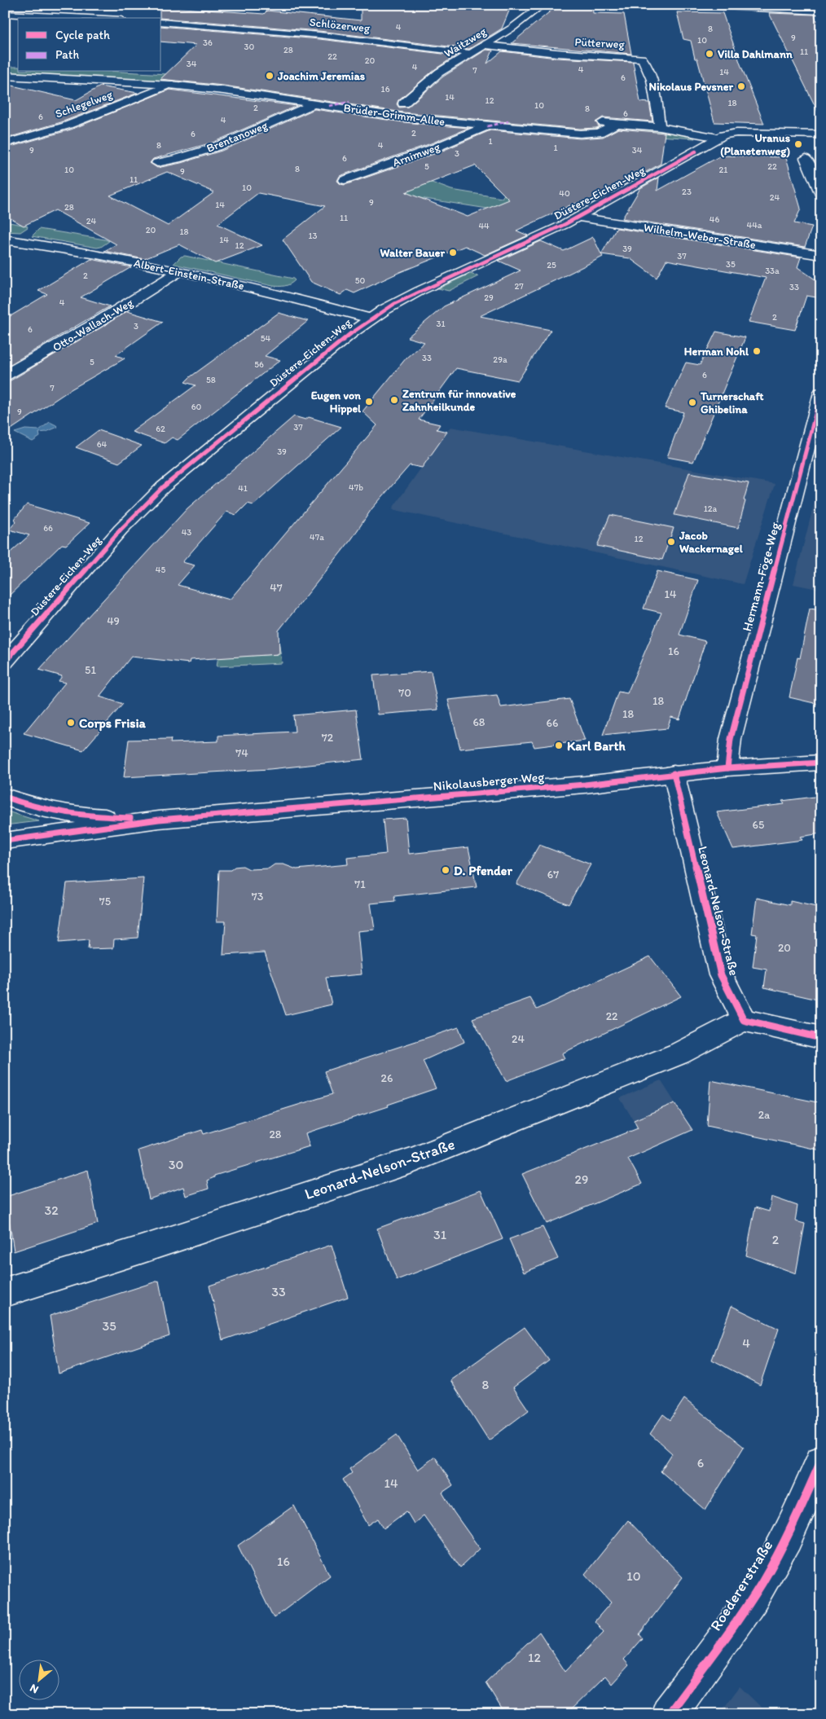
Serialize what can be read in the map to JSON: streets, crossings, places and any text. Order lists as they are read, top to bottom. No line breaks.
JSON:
{"streets":{"street":["Schlözerweg","Waitzweg","Pütterweg","Schlegelweg","Brüder-Grimm-Allee","Brentanoweg","Arnimweg","Düstere-Eichen-Weg","Wilhelm-Weber-Straße","Albert-Einstein-Straße","Otto-Wallach-Weg","Hermann-Föge-Weg","Nikolausberger Weg","Leonard-Nelson-Straße","Roedererstraße"]},"crossings":[["Schlözerweg","Waitzweg"],["Waitzweg","Pütterweg"],["Waitzweg","Brüder-Grimm-Allee"],["Schlegelweg","Brüder-Grimm-Allee"],["Brüder-Grimm-Allee","Brentanoweg"],["Brüder-Grimm-Allee","Arnimweg"],["Düstere-Eichen-Weg","Wilhelm-Weber-Straße"],["Düstere-Eichen-Weg","Albert-Einstein-Straße"],["Albert-Einstein-Straße","Otto-Wallach-Weg"],["Hermann-Föge-Weg","Nikolausberger Weg"],["Nikolausberger Weg","Leonard-Nelson-Straße"]],"places":["Villa Dahlmann","Joachim Jeremias","Nikolaus Pevsner","Uranus (Planetenweg)","Walter Bauer","Herman Nohl","Zentrum für innovative Zahnheilkunde","Eugen von Hippel","Turnerschaft Ghibelina","Jacob Wackernagel","Corps Frisia","Karl Barth","D. Pfender"],"house_numbers":["4","8","9","10","36","30","28","11","22","20","34","4","4","7","14","6","16","14","12","18","10","2","8","6","6","4","2","6","1","8","4","1","9","34","3","6","5","22","8","10","21","9","11","10","23","40","24","9","14","28","11","46","24","44a","44","20","18","13","14","12","39","37","35","25","33a","2","50","27","33","29","4","2","31","3","6","54","33","29a","5","56","6","58","7","60","9","37","62","64","39","47b","41","12a","66","43","47a","12","45","47","14","49","16","51","70","18","18","68","66","72","74","65","67","71","73","75","20","22","24","26","2a","28","30","29","32","31","2","33","35","4","8","6","14","16","10","12"],"legend":["Cycle path","Path"],"north":"bottom left"}
